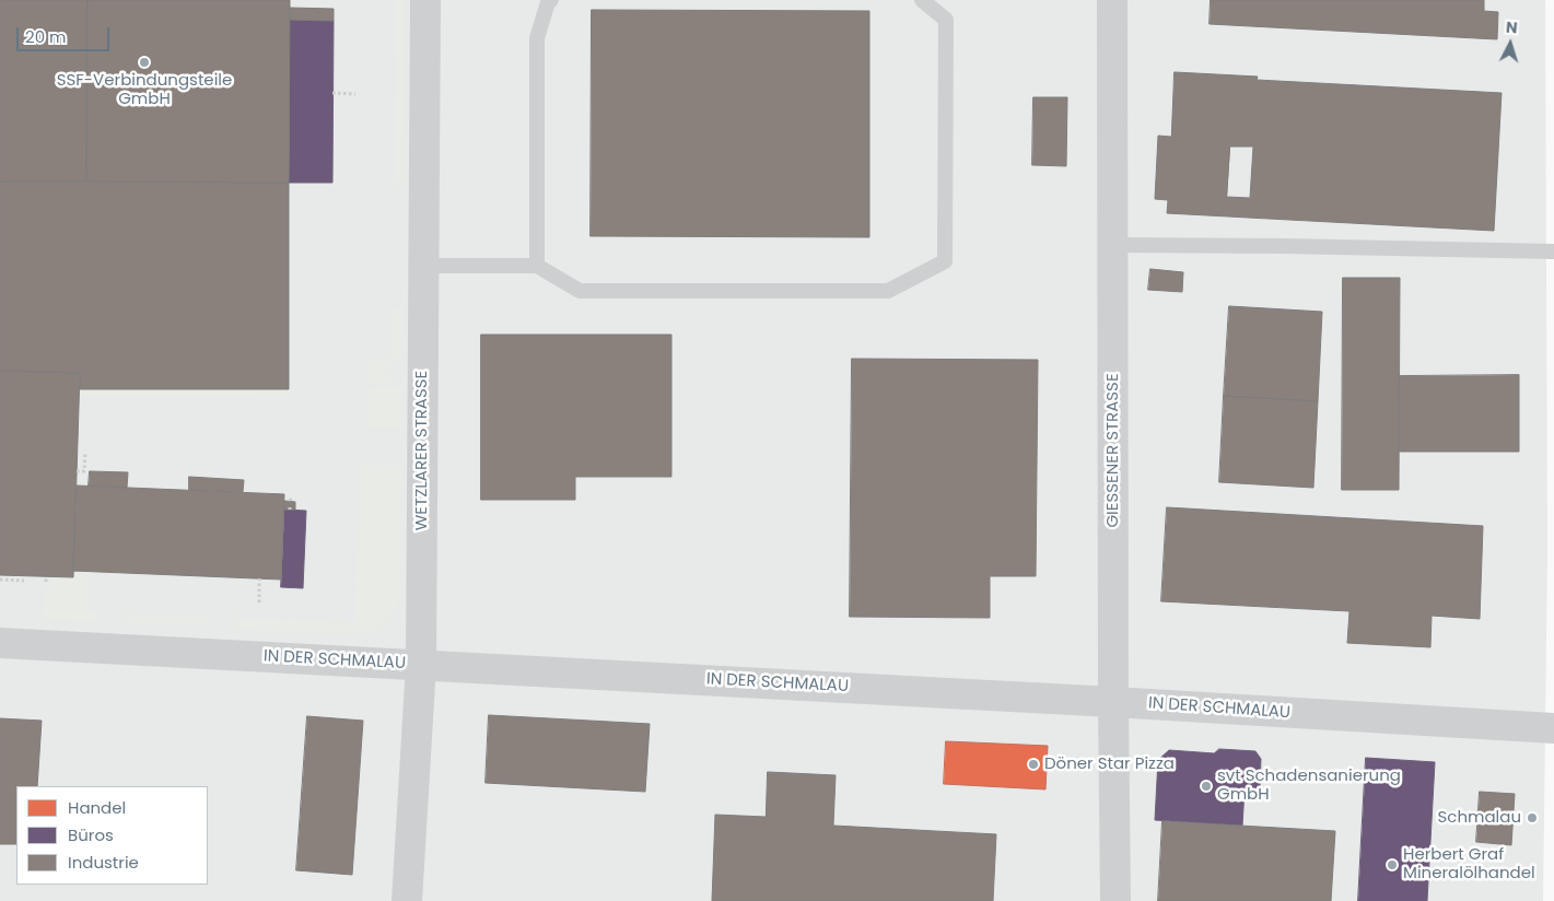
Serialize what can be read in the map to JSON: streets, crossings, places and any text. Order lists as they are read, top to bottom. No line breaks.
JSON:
{"streets":{"street":["WETZLARER STRASSE","GIESSENER STRASSE","IN DER SCHMALAU"]},"crossings":[["WETZLARER STRASSE","IN DER SCHMALAU"],["GIESSENER STRASSE","IN DER SCHMALAU"]],"places":["SSF-Verbindungsteile GmbH","Döner Star Pizza","svt Schadensanierung GmbH","Schmalau","Herbert Graf Mineralölhandel"],"legend":["Handel","Büros","Industrie"],"scale_bar":"20 m","north":"top"}
